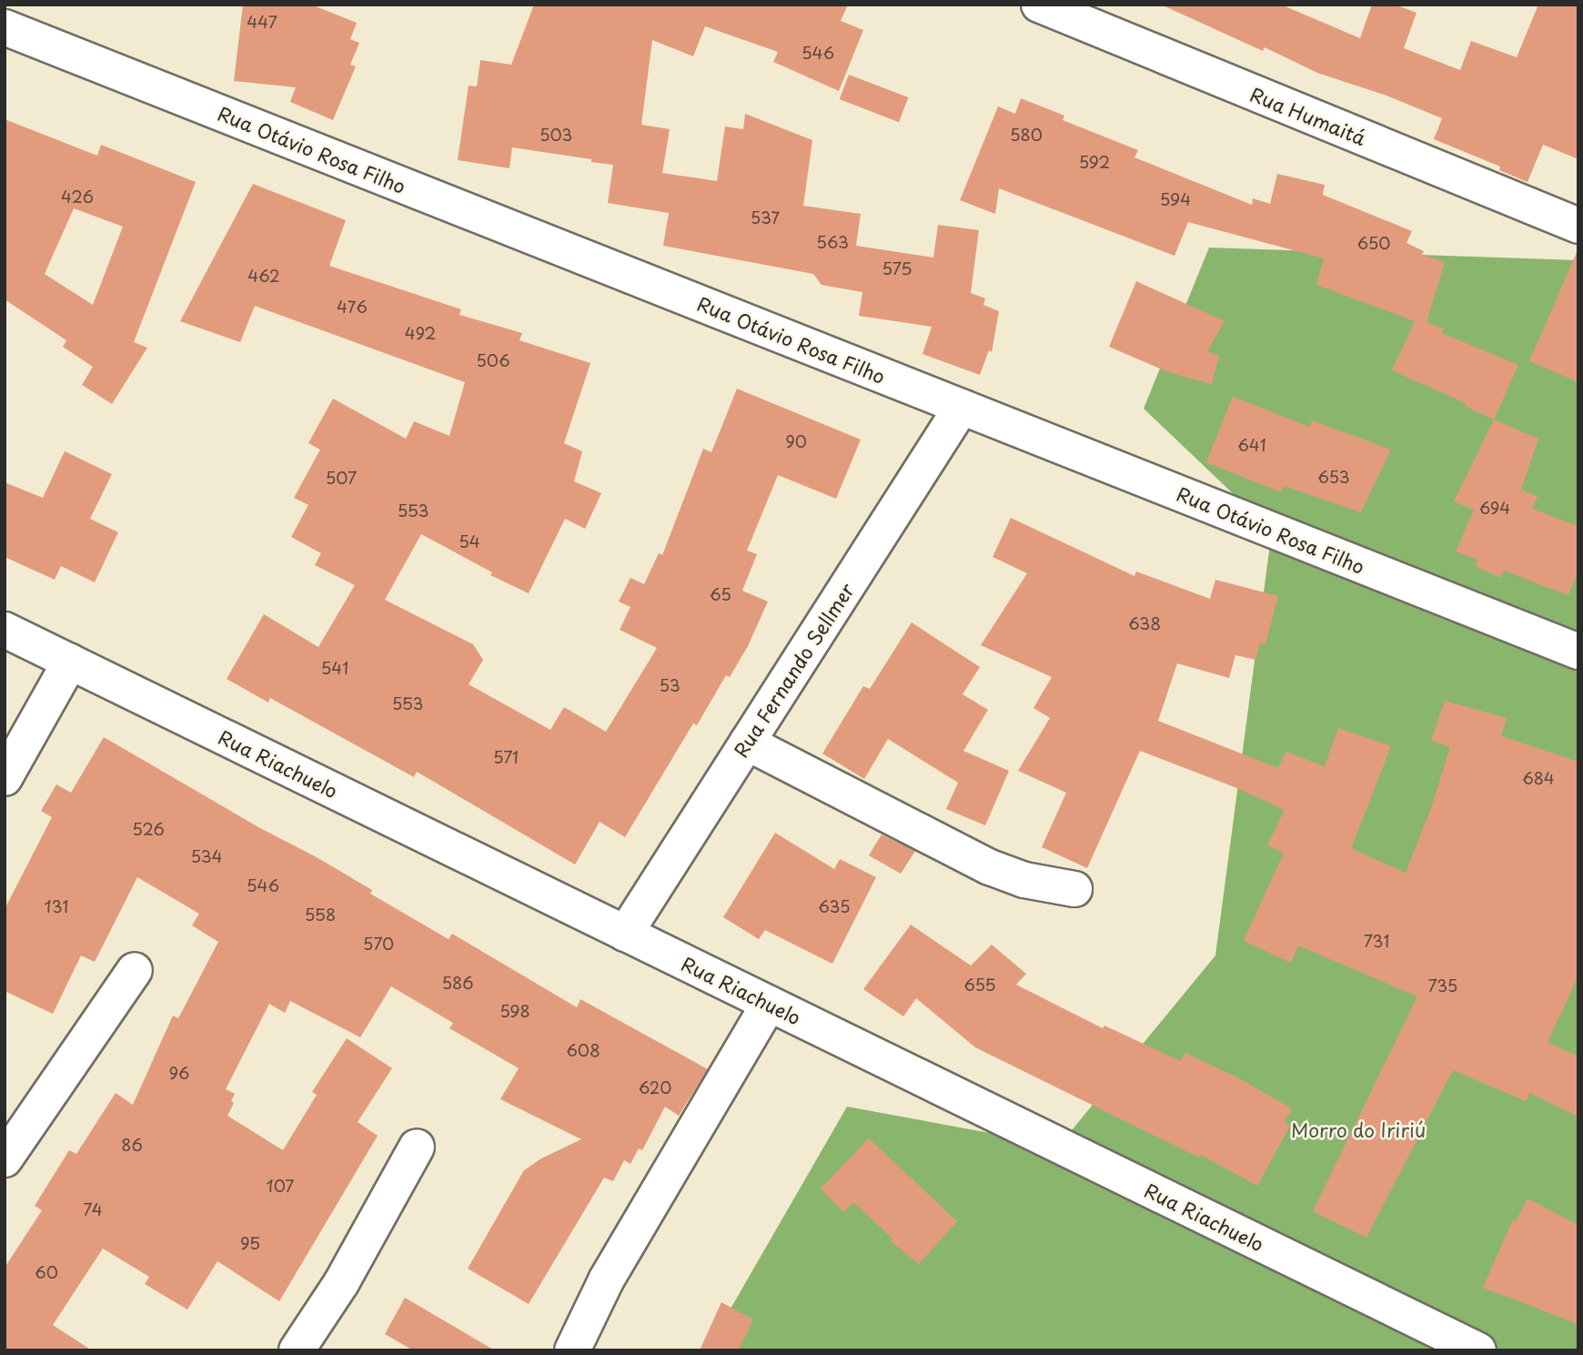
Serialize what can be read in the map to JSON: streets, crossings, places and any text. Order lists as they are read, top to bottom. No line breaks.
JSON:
{"streets":{"street":["Rua Humaitá","Rua Otávio Rosa Filho","Rua Fernando Sellmer","Rua Riachuelo"]},"crossings":[["Rua Otávio Rosa Filho","Rua Fernando Sellmer"],["Rua Fernando Sellmer","Rua Riachuelo"]],"parks":["Morro do Iririú"],"house_numbers":["447","546","503","580","592","426","594","537","563","650","575","462","476","492","506","90","641","653","507","694","553","54","65","638","541","53","553","571","684","526","534","546","131","635","558","731","570","586","655","735","598","608","96","620","86","107","74","95","60"]}
